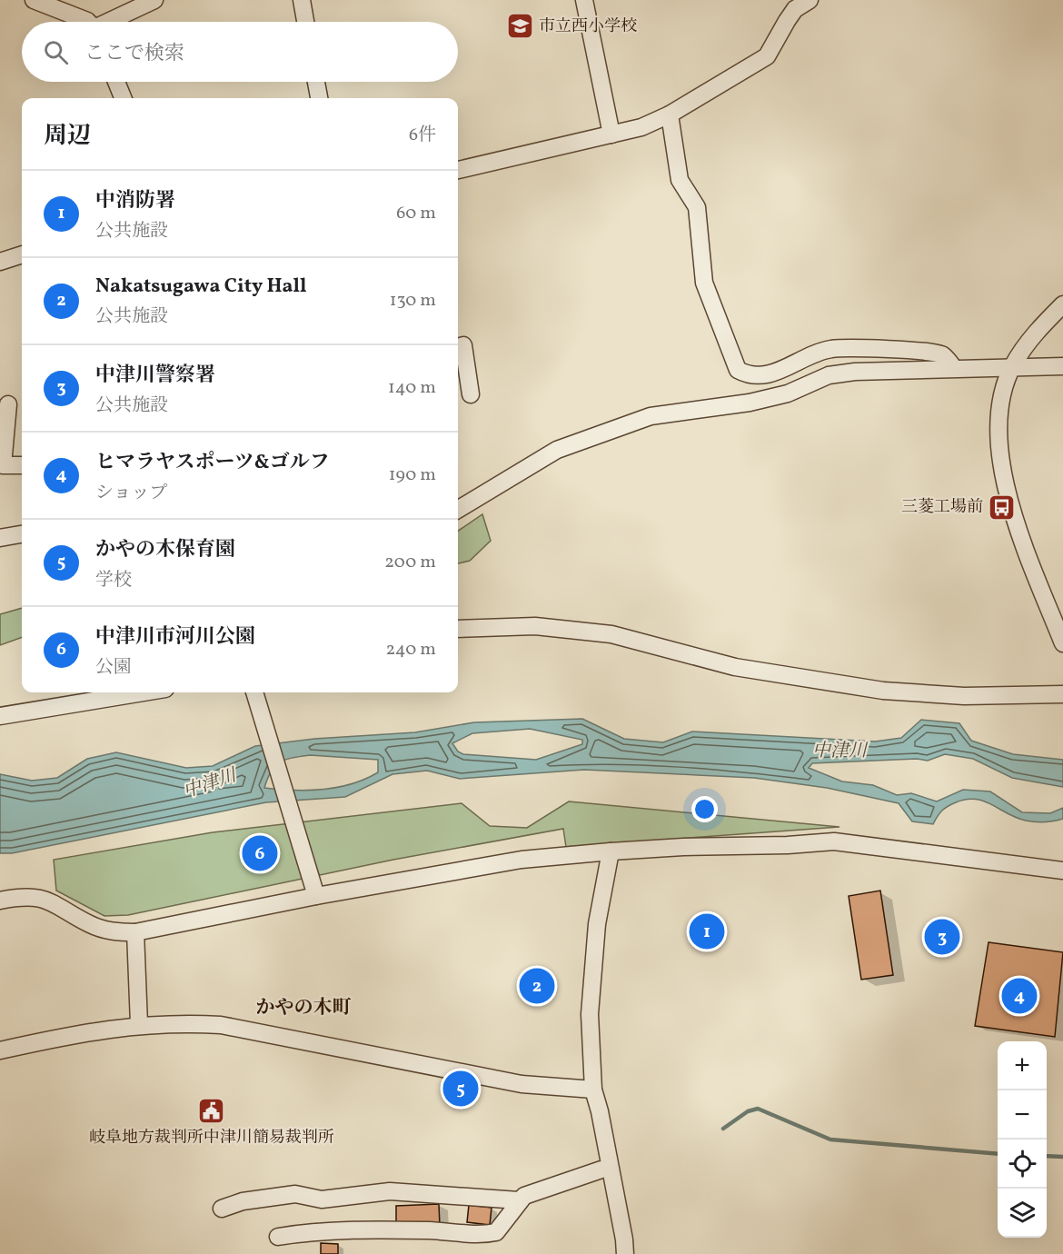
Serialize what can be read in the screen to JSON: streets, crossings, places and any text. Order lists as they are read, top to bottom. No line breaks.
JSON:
{"districts":["かやの木町"],"water":["中津川"],"places":{"school or university":["市立西小学校"],"bus stop":["三菱工場前"],"public building":["岐阜地方裁判所中津川簡易裁判所"]},"page":{"search":"ここで検索","heading":["周辺","6件"],"list":[{"mark":"1","name":"中消防署","note":"公共施設","value":"60 m"},{"mark":"2","name":"Nakatsugawa City Hall","note":"公共施設","value":"130 m"},{"mark":"3","name":"中津川警察署","note":"公共施設","value":"140 m"},{"mark":"4","name":"ヒマラヤスポーツ&ゴルフ","note":"ショップ","value":"190 m"},{"mark":"5","name":"かやの木保育園","note":"学校","value":"200 m"},{"mark":"6","name":"中津川市河川公園","note":"公園","value":"240 m"}],"pins":["6","1","3","2","4","5"],"map_buttons":["+","−"]}}
